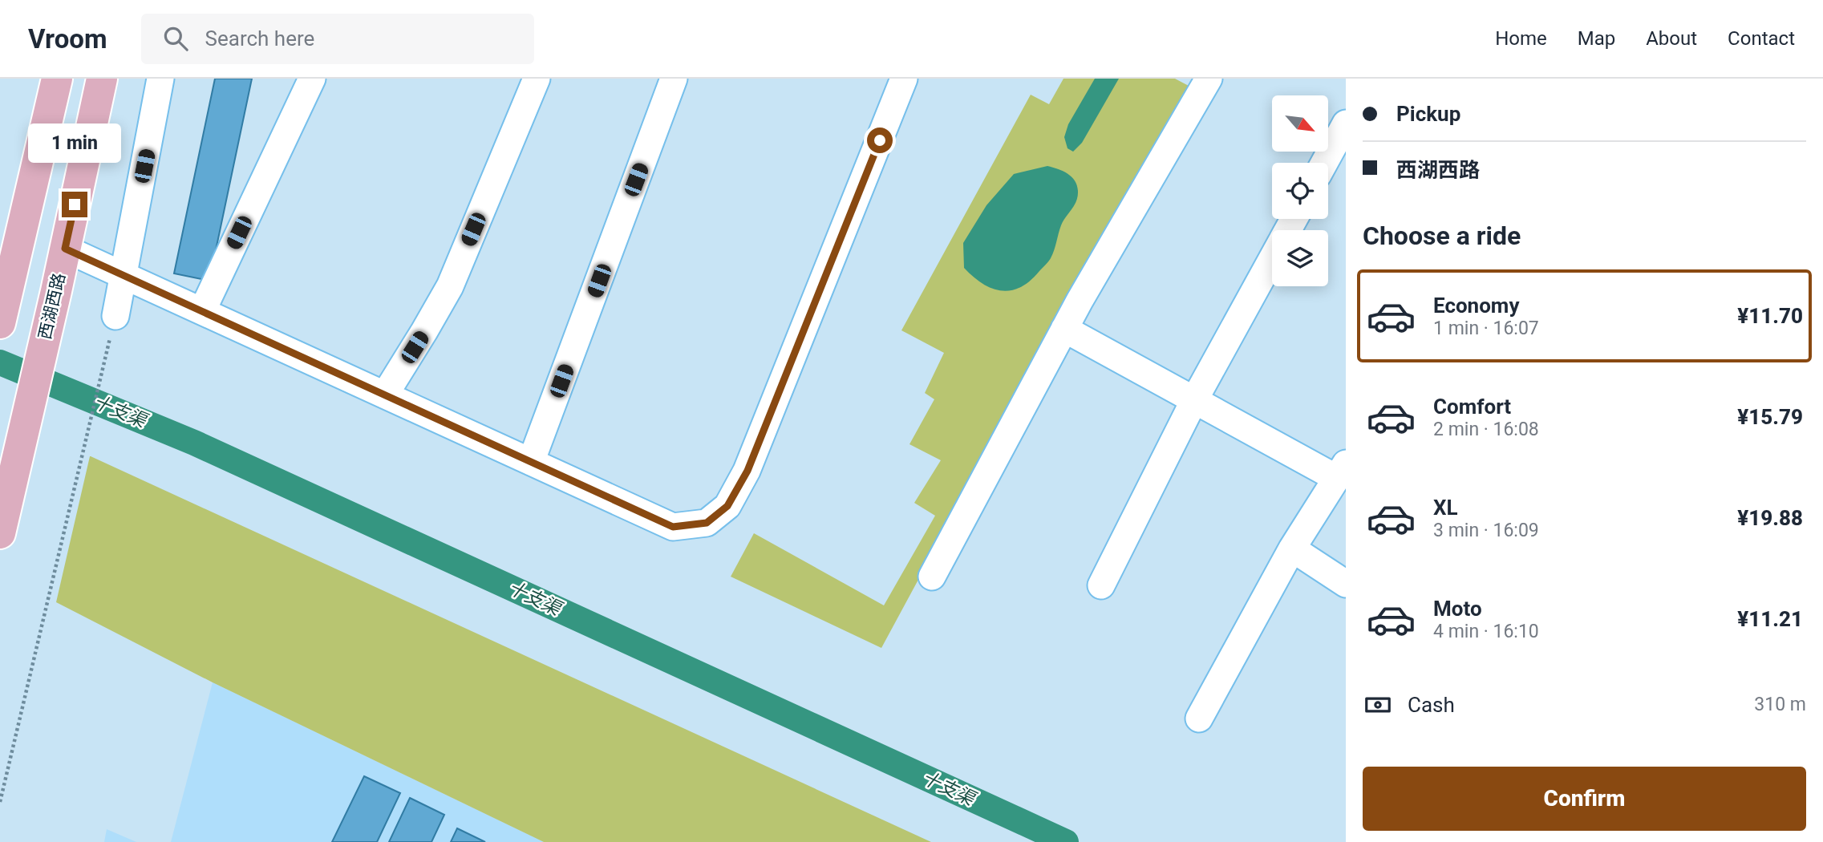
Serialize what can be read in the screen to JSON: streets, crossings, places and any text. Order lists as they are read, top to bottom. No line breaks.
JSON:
{"streets":{"main road":["西湖西路"]},"water":["十支渠"],"north":"bottom right","page":{"header":"Vroom","search":"Search here","nav":["Home","Map","About","Contact"],"banner":["Pickup","西湖西路"],"bubble":"1 min","heading":"Choose a ride","list":[{"name":"Economy","note":"1 min · 16:07","value":"¥11.70"},{"name":"Comfort","note":"2 min · 16:08","value":"¥15.79"},{"name":"XL","note":"3 min · 16:09","value":"¥19.88"},{"name":"Moto","note":"4 min · 16:10","value":"¥11.21"}],"pay":["Cash","310 m"],"buttons":"Confirm"}}
